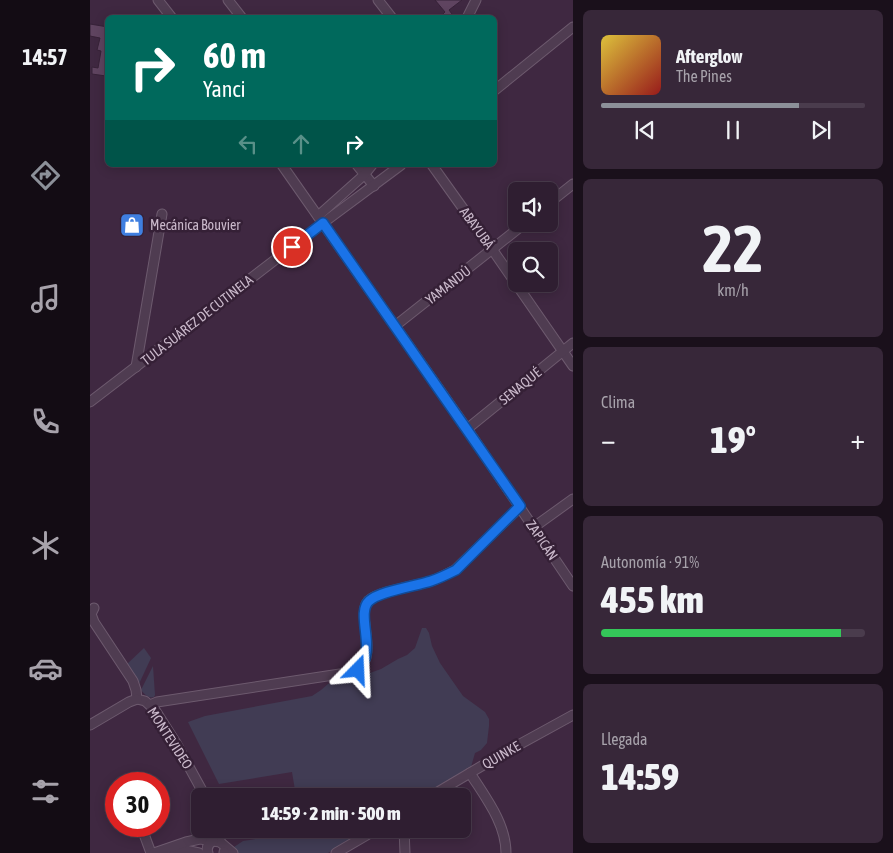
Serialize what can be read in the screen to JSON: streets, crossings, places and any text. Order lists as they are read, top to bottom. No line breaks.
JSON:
{"streets":{"street":["ABAYUBÁ","YAMANDÚ","TULA SUÁREZ DE CUTINELA","SENAQUÉ","ZAPICÁN","MONTEVIDEO","QUINKE"]},"crossings":[["ABAYUBÁ","YAMANDÚ"],["ABAYUBÁ","SENAQUÉ"],["YAMANDÚ","ZAPICÁN"],["TULA SUÁREZ DE CUTINELA","ZAPICÁN"],["SENAQUÉ","ZAPICÁN"]],"places":{"shop":["Mecánica Bouvier"]},"page":{"tabs":"14:57","turn":["60 m","Yanci"],"song":["Afterglow","The Pines"],"tile":[["22","km/h"],"Clima",["Autonomía · 91%","455 km"],["Llegada","14:59"]],"heat":["−","19°","+"],"limit":"30","trip":"14:59 · 2 min · 500 m"}}
